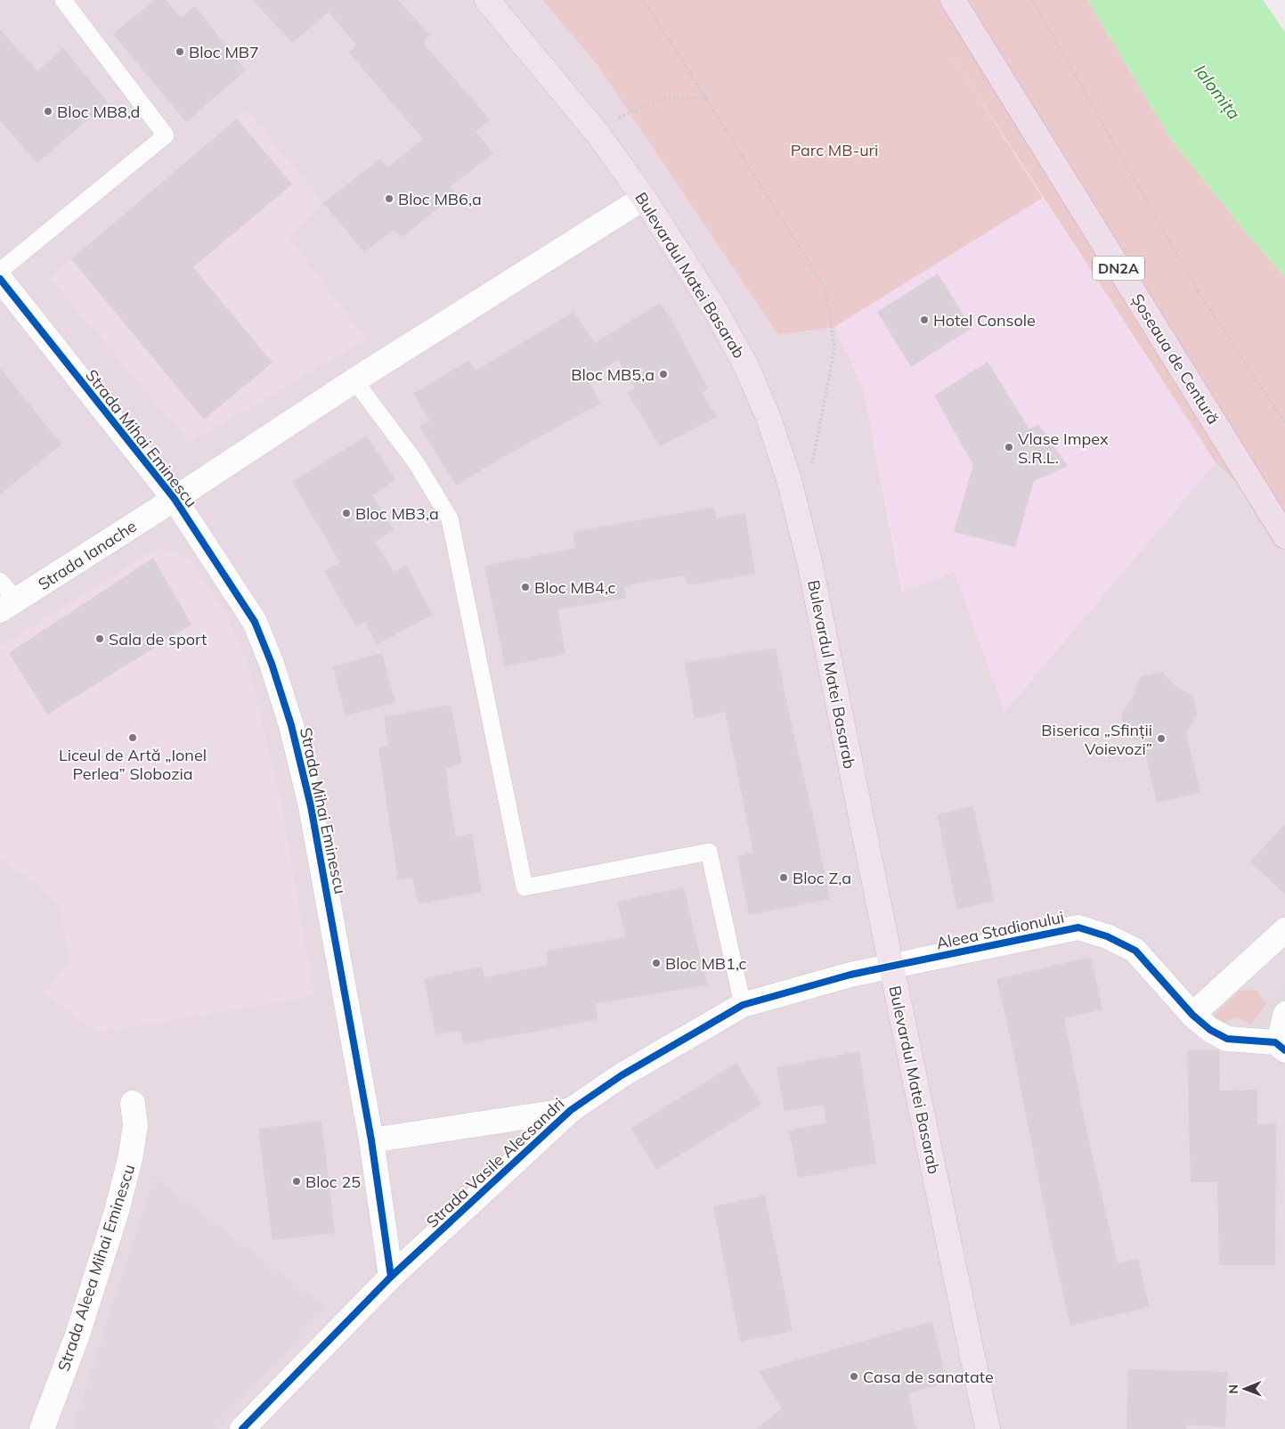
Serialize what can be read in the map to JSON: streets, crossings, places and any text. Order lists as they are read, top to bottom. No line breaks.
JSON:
{"streets":{"highway":["DN2A","Șoseaua de Centură"],"main road":["Bulevardul Matei Basarab"],"street":["Strada Mihai Eminescu","Strada Ianache","Aleea Stadionului","Strada Vasile Alecsandri","Strada Aleea Mihai Eminescu"]},"crossings":[["Bulevardul Matei Basarab","Strada Ianache"],["Bulevardul Matei Basarab","Aleea Stadionului"],["Bulevardul Matei Basarab","Strada Vasile Alecsandri"],["Strada Mihai Eminescu","Strada Ianache"],["Strada Mihai Eminescu","Strada Vasile Alecsandri"],["Aleea Stadionului","Strada Vasile Alecsandri"]],"water":["Ialomița"],"parks":["Parc MB-uri"],"places":["Bloc MB7","Bloc MB8,d","Bloc MB6,a","Hotel Console","Bloc MB5,a","Vlase Impex S.R.L.","Bloc MB3,a","Bloc MB4,c","Sala de sport","Liceul de Artă „Ionel Perlea” Slobozia","Biserica „Sfinții Voievozi”","Bloc Z,a","Bloc MB1,c","Bloc 25","Casa de sanatate"],"north":"left"}
